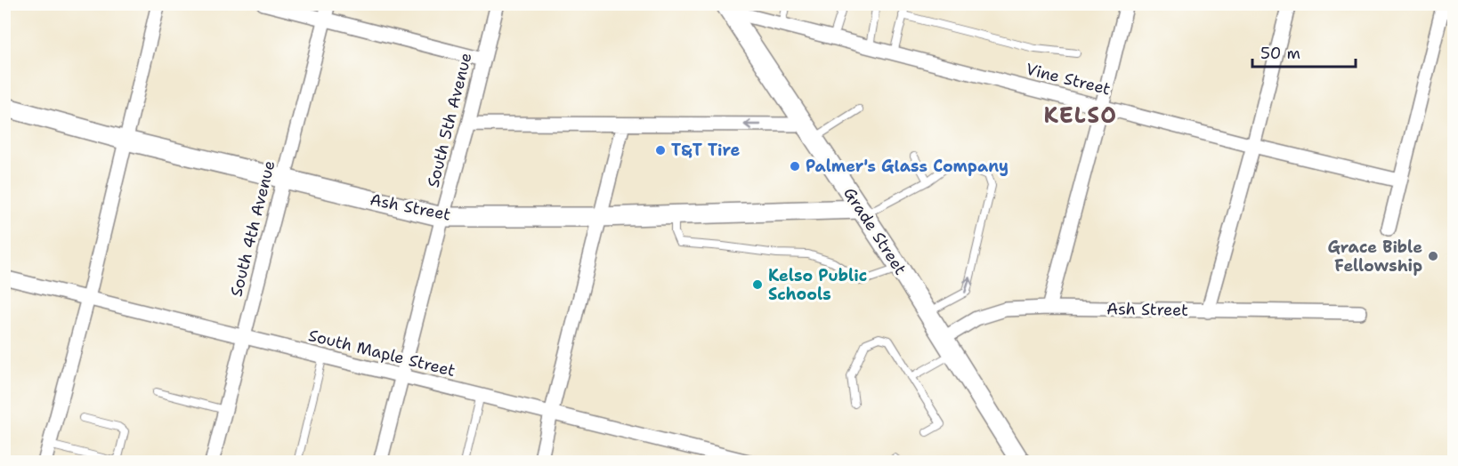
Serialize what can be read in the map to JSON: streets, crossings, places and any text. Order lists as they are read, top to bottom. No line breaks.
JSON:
{"streets":{"street":["Vine Street","South 5th Avenue","Ash Street","South 4th Avenue","Grade Street","South Maple Street"]},"crossings":[["Vine Street","Grade Street"],["South 5th Avenue","Ash Street"],["South 5th Avenue","South Maple Street"],["Ash Street","South 4th Avenue"],["Ash Street","Grade Street"],["South 4th Avenue","South Maple Street"]],"districts":["KELSO"],"places":["T&T Tire","Palmer's Glass Company","Grace Bible Fellowship","Kelso Public Schools"],"scale_bar":"50 m"}
